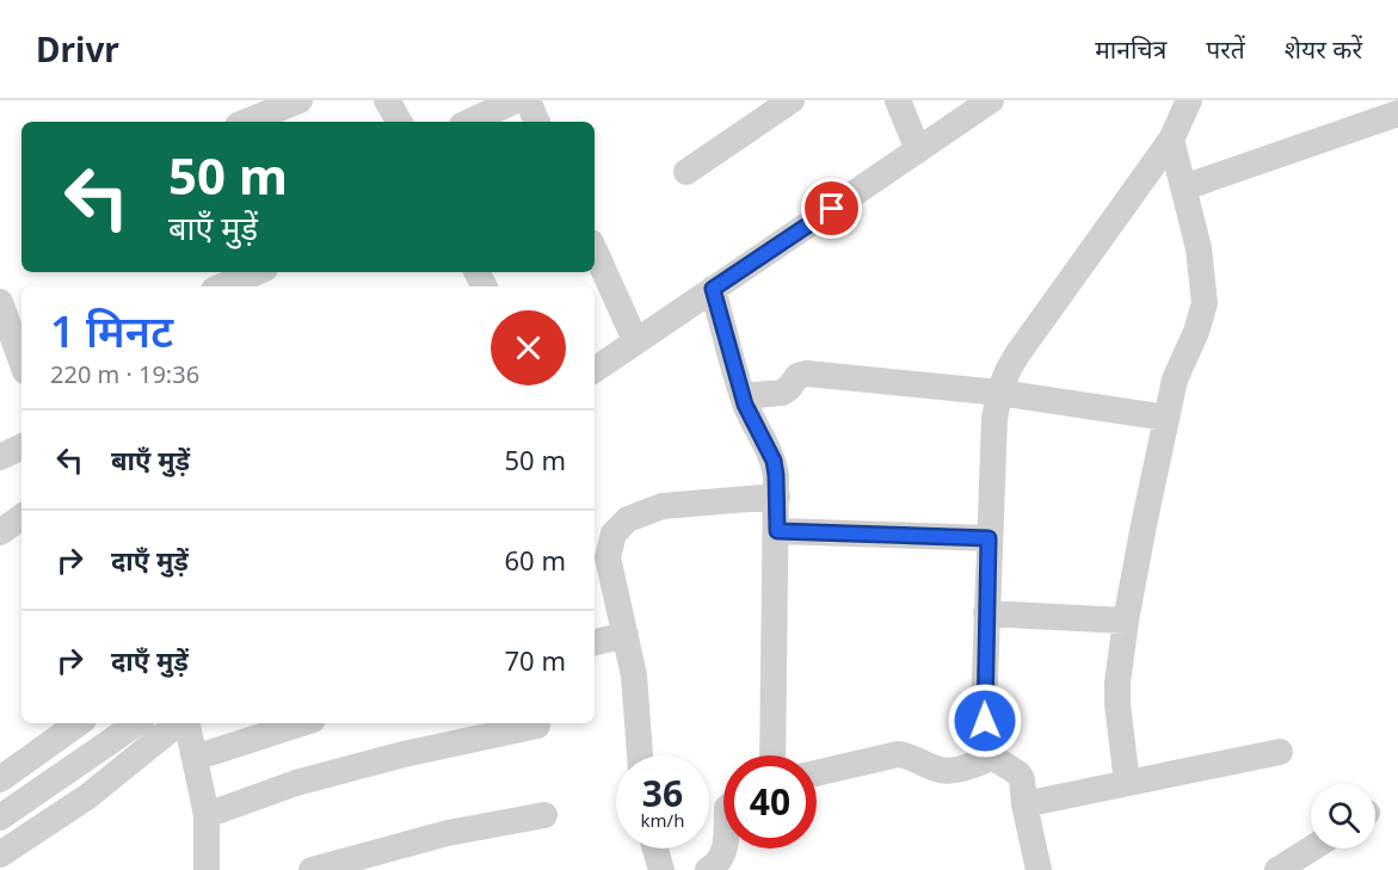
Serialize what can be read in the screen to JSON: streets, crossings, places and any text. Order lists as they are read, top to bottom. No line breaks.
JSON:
{"page":{"header":"Drivr","nav":["मानचित्र","परतें","शेयर करें"],"turn":["50 m","बाएँ मुड़ें"],"heading":["1 मिनट","220 m · 19:36"],"list":[{"name":"बाएँ मुड़ें","value":"50 m"},{"name":"दाएँ मुड़ें","value":"60 m"},{"name":"दाएँ मुड़ें","value":"70 m"}],"speed":"36 km/h","limit":"40"}}
